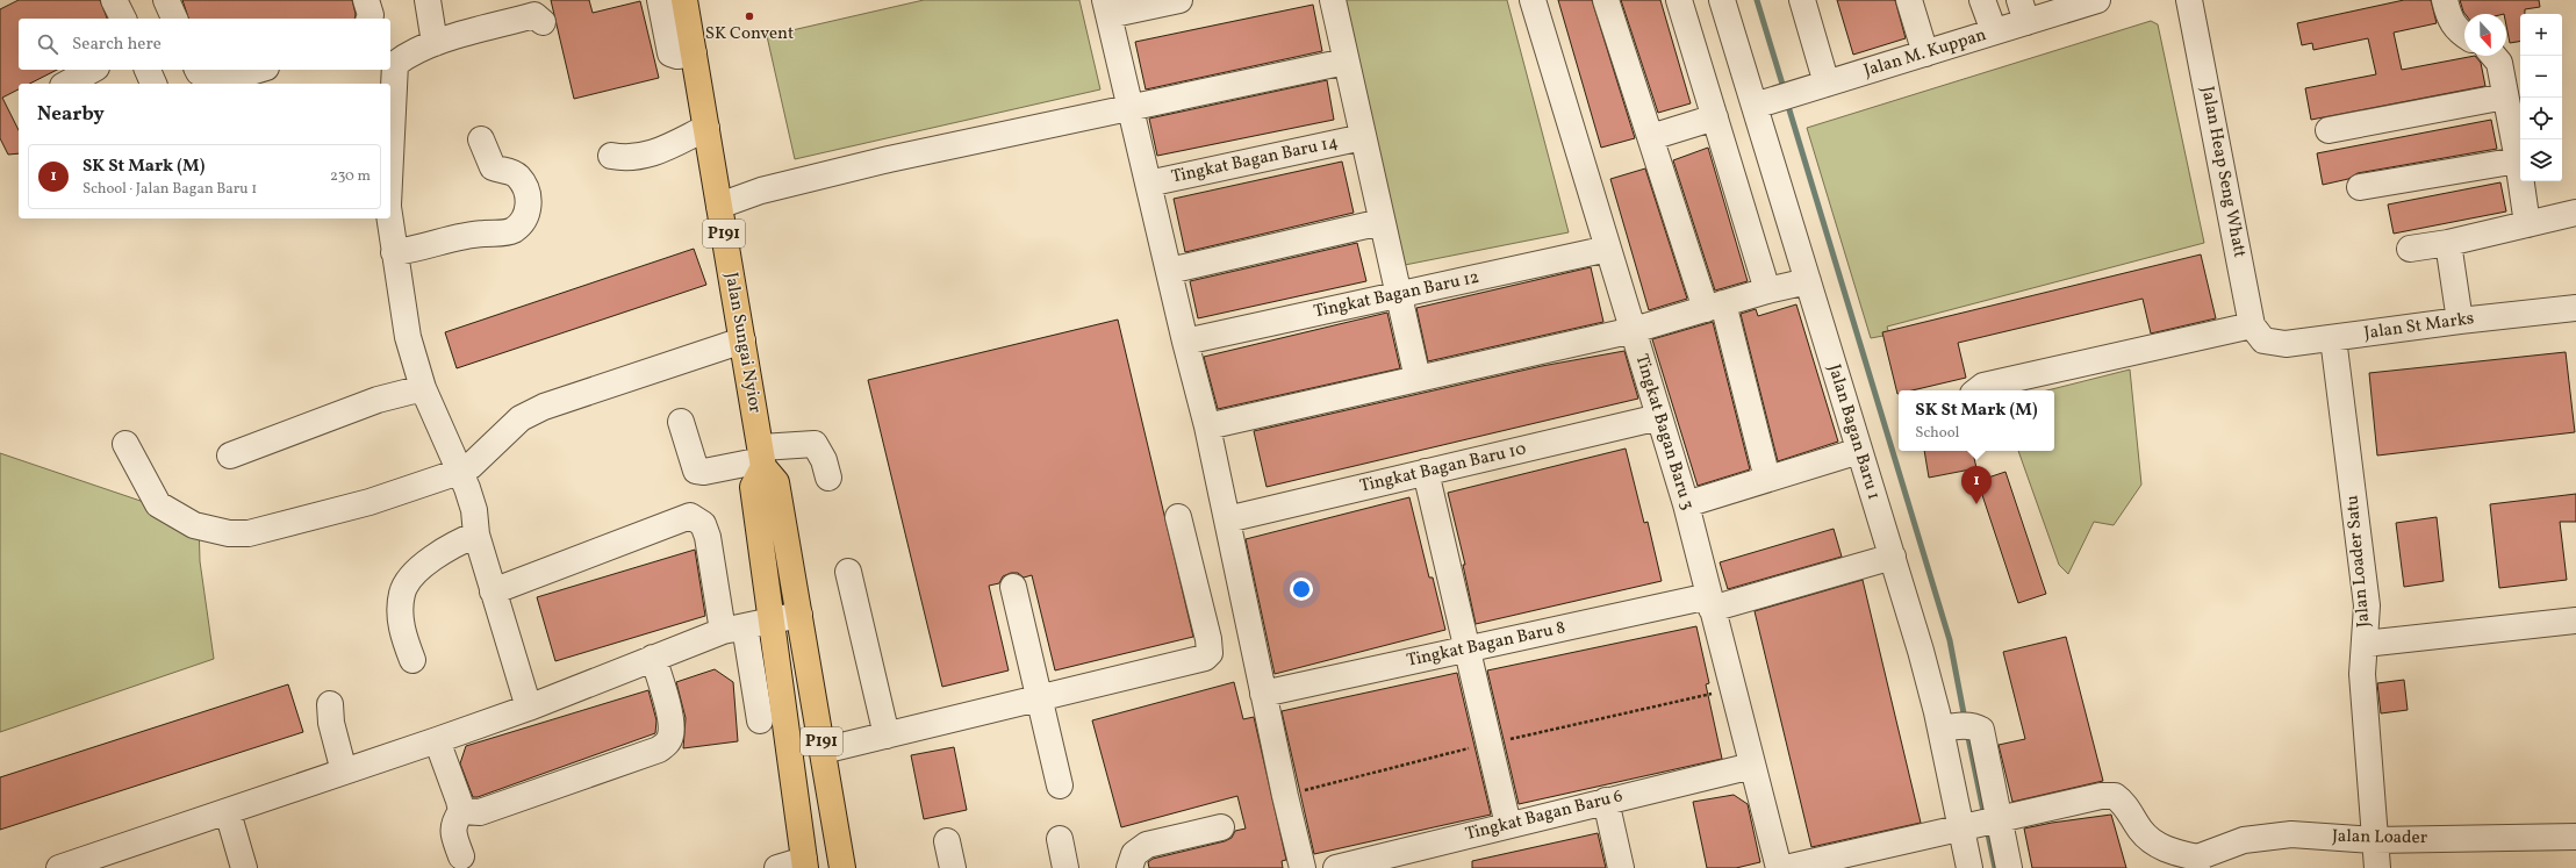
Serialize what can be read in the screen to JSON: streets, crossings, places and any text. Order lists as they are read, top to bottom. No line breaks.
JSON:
{"streets":{"main road":["P191","Jalan Sungai Nyior"],"street":["Jalan M. Kuppan","Tingkat Bagan Baru 14","Jalan Heap Seng Whatt","Tingkat Bagan Baru 12","Jalan St Marks","Tingkat Bagan Baru 3","Jalan Bagan Baru 1","Tingkat Bagan Baru 10","Jalan Loader Satu","Tingkat Bagan Baru 8","Tingkat Bagan Baru 6","Jalan Loader"]},"crossings":[["Jalan M. Kuppan","Jalan Bagan Baru 1"],["Jalan Heap Seng Whatt","Jalan St Marks"],["P191","Jalan Sungai Nyior"],["Tingkat Bagan Baru 12","Tingkat Bagan Baru 3"],["Jalan St Marks","Jalan Loader Satu"],["Tingkat Bagan Baru 3","Tingkat Bagan Baru 10"],["Tingkat Bagan Baru 3","Tingkat Bagan Baru 8"],["Tingkat Bagan Baru 3","Tingkat Bagan Baru 6"],["Jalan Bagan Baru 1","Tingkat Bagan Baru 8"],["Jalan Loader Satu","Jalan Loader"]],"places":["SK Convent"],"north":"bottom","page":{"map_buttons":["+","−"],"search":"Search here","heading":"Nearby","list":[{"mark":"1","name":"SK St Mark (M)","note":"School · Jalan Bagan Baru 1","value":"230 m"}],"popup":["SK St Mark (M)","School"],"pins":"1"}}
